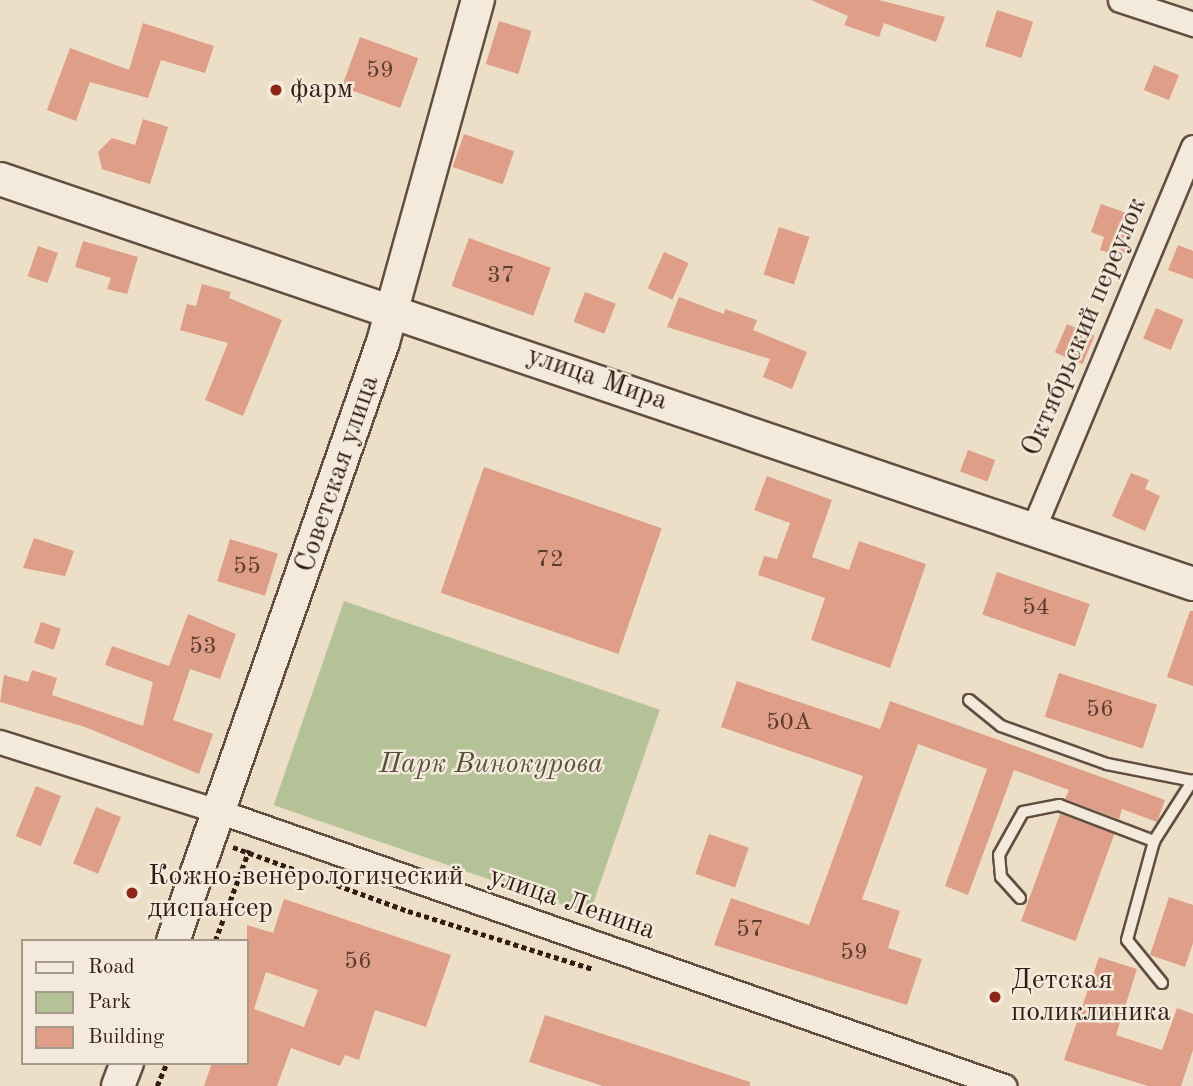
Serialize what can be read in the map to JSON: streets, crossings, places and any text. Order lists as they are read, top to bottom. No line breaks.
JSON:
{"streets":{"main road":["улица Мира","Советская улица"],"street":["Октябрьский переулок","улица Ленина"]},"crossings":[["Октябрьский переулок","улица Мира"],["улица Мира","Советская улица"],["Советская улица","улица Ленина"]],"parks":["Парк Винокурова"],"places":["фарм","Кожно-венерологический диспансер","Детская поликлиника"],"house_numbers":["59","37","72","55","54","53","56","50А","57","59","56"],"legend":["Road","Park","Building"]}
